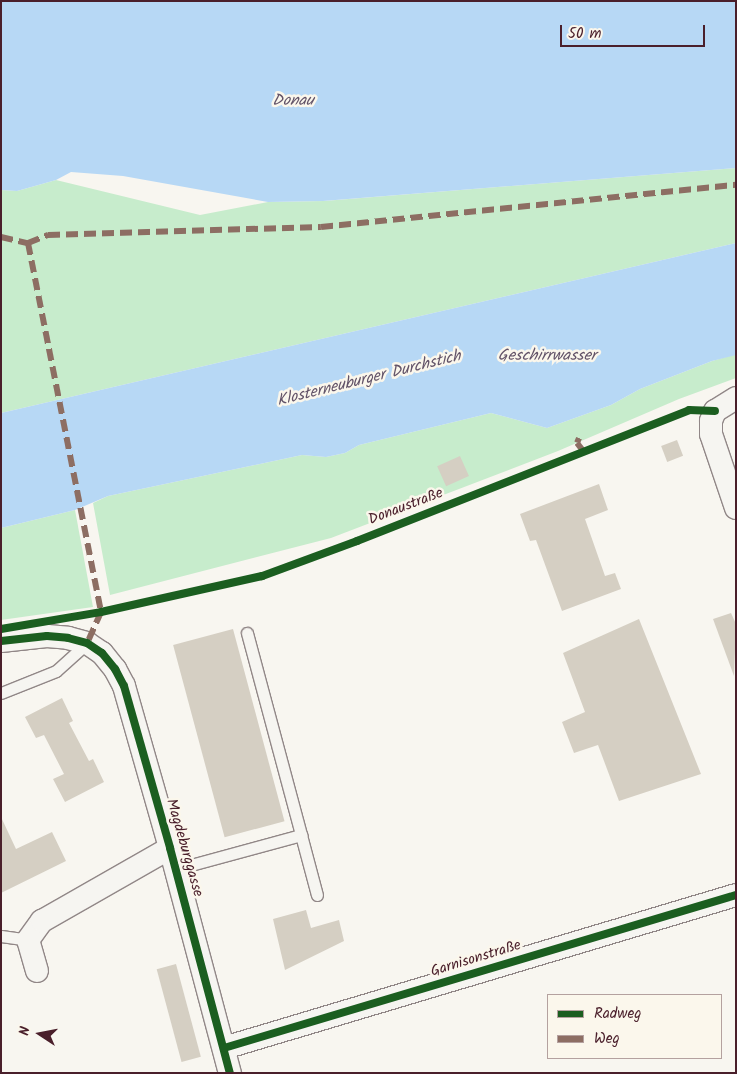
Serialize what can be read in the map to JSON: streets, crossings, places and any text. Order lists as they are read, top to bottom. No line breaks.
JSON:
{"streets":{"street":["Magdeburggasse","Garnisonstraße"],"cycle path":["Donaustraße"]},"crossings":[["Magdeburggasse","Garnisonstraße"]],"water":["Donau","Geschirrwasser","Klosterneuburger Durchstich"],"legend":["Radweg","Weg"],"scale_bar":"50 m","north":"left"}
